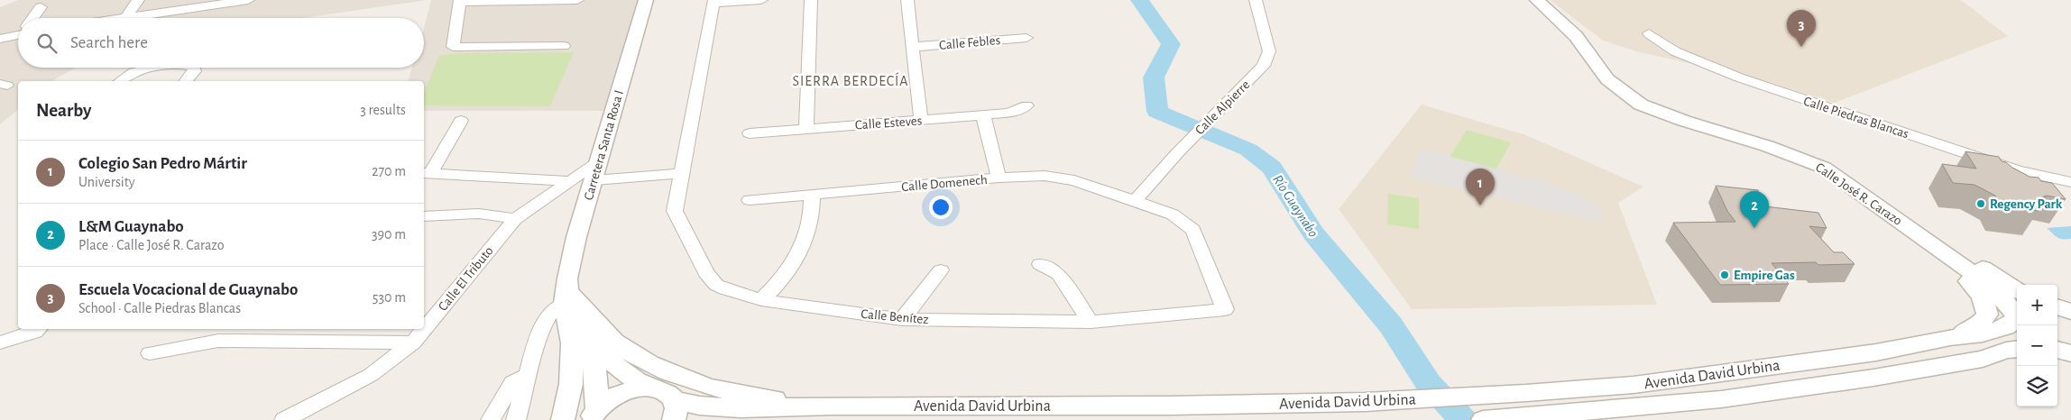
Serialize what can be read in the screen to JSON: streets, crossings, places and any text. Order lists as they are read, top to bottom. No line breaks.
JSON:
{"streets":{"street":["Calle Febles","Calle Alpierre","Calle Piedras Blancas","Calle Esteves","Carretera Santa Rosa I","Calle Domenech","Calle José R. Carazo","Calle El Tributo","Calle Benítez","Avenida David Urbina"]},"crossings":[["Calle Alpierre","Calle Domenech"],["Calle Alpierre","Calle Benítez"],["Carretera Santa Rosa I","Calle El Tributo"],["Calle Domenech","Calle Benítez"]],"districts":["SIERRA BERDECÍA"],"water":["Río Guaynabo"],"places":["Regency Park","Empire Gas"],"page":{"pins":["3","1","2"],"search":"Search here","heading":["Nearby","3 results"],"list":[{"mark":"1","name":"Colegio San Pedro Mártir","note":"University","value":"270 m"},{"mark":"2","name":"L&M Guaynabo","note":"Place · Calle José R. Carazo","value":"390 m"},{"mark":"3","name":"Escuela Vocacional de Guaynabo","note":"School · Calle Piedras Blancas","value":"530 m"}],"map_buttons":["+","−"]}}
